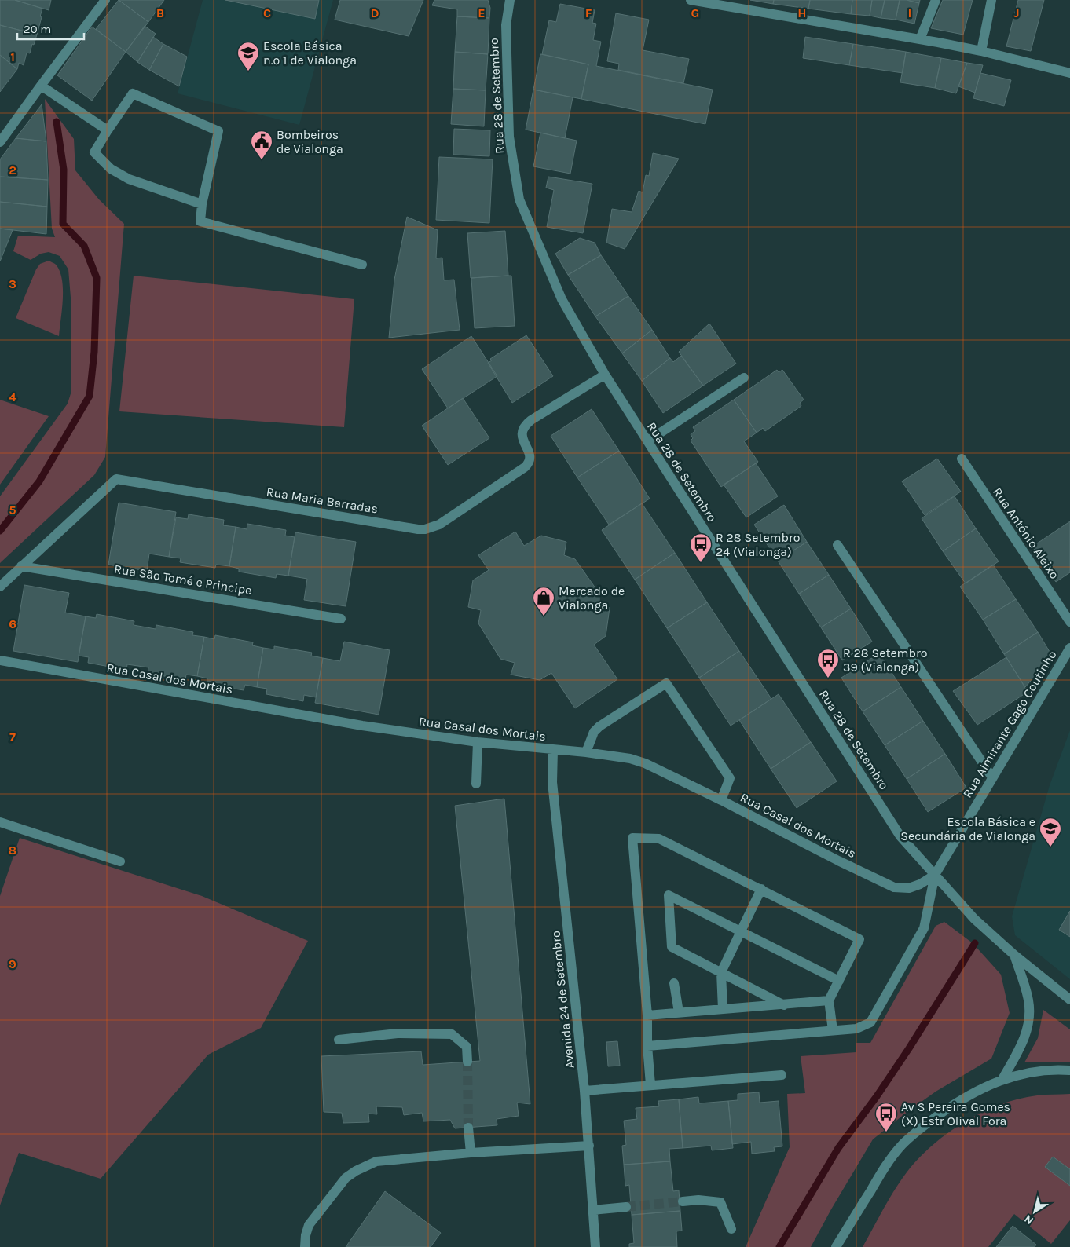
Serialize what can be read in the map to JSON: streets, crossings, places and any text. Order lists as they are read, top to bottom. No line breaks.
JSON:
{"streets":{"street":["Rua 28 de Setembro","Rua Maria Barradas","Rua António Aleixo","Rua São Tomé e Principe","Rua Casal dos Mortais","Rua Almirante Gago Coutinho","Avenida 24 de Setembro"]},"crossings":[["Rua 28 de Setembro","Rua Maria Barradas"],["Rua 28 de Setembro","Rua Casal dos Mortais"],["Rua 28 de Setembro","Rua Almirante Gago Coutinho"],["Rua Maria Barradas","Rua São Tomé e Principe"],["Rua Casal dos Mortais","Rua Almirante Gago Coutinho"],["Rua Casal dos Mortais","Avenida 24 de Setembro"]],"places":{"school or university":["Escola Básica n.º 1 de Vialonga","Escola Básica e Secundária de Vialonga"],"public building":["Bombeiros de Vialonga"],"bus stop":["R 28 Setembro 24 (Vialonga)","R 28 Setembro 39 (Vialonga)","Av S Pereira Gomes (X) Estr Olival Fora"],"shop":["Mercado de Vialonga"]},"scale_bar":"20 m","north":"bottom left","grid":{"columns":["B","C","D","E","F","G","H","I","J"],"rows":["1","2","3","4","5","6","7","8","9"]}}
